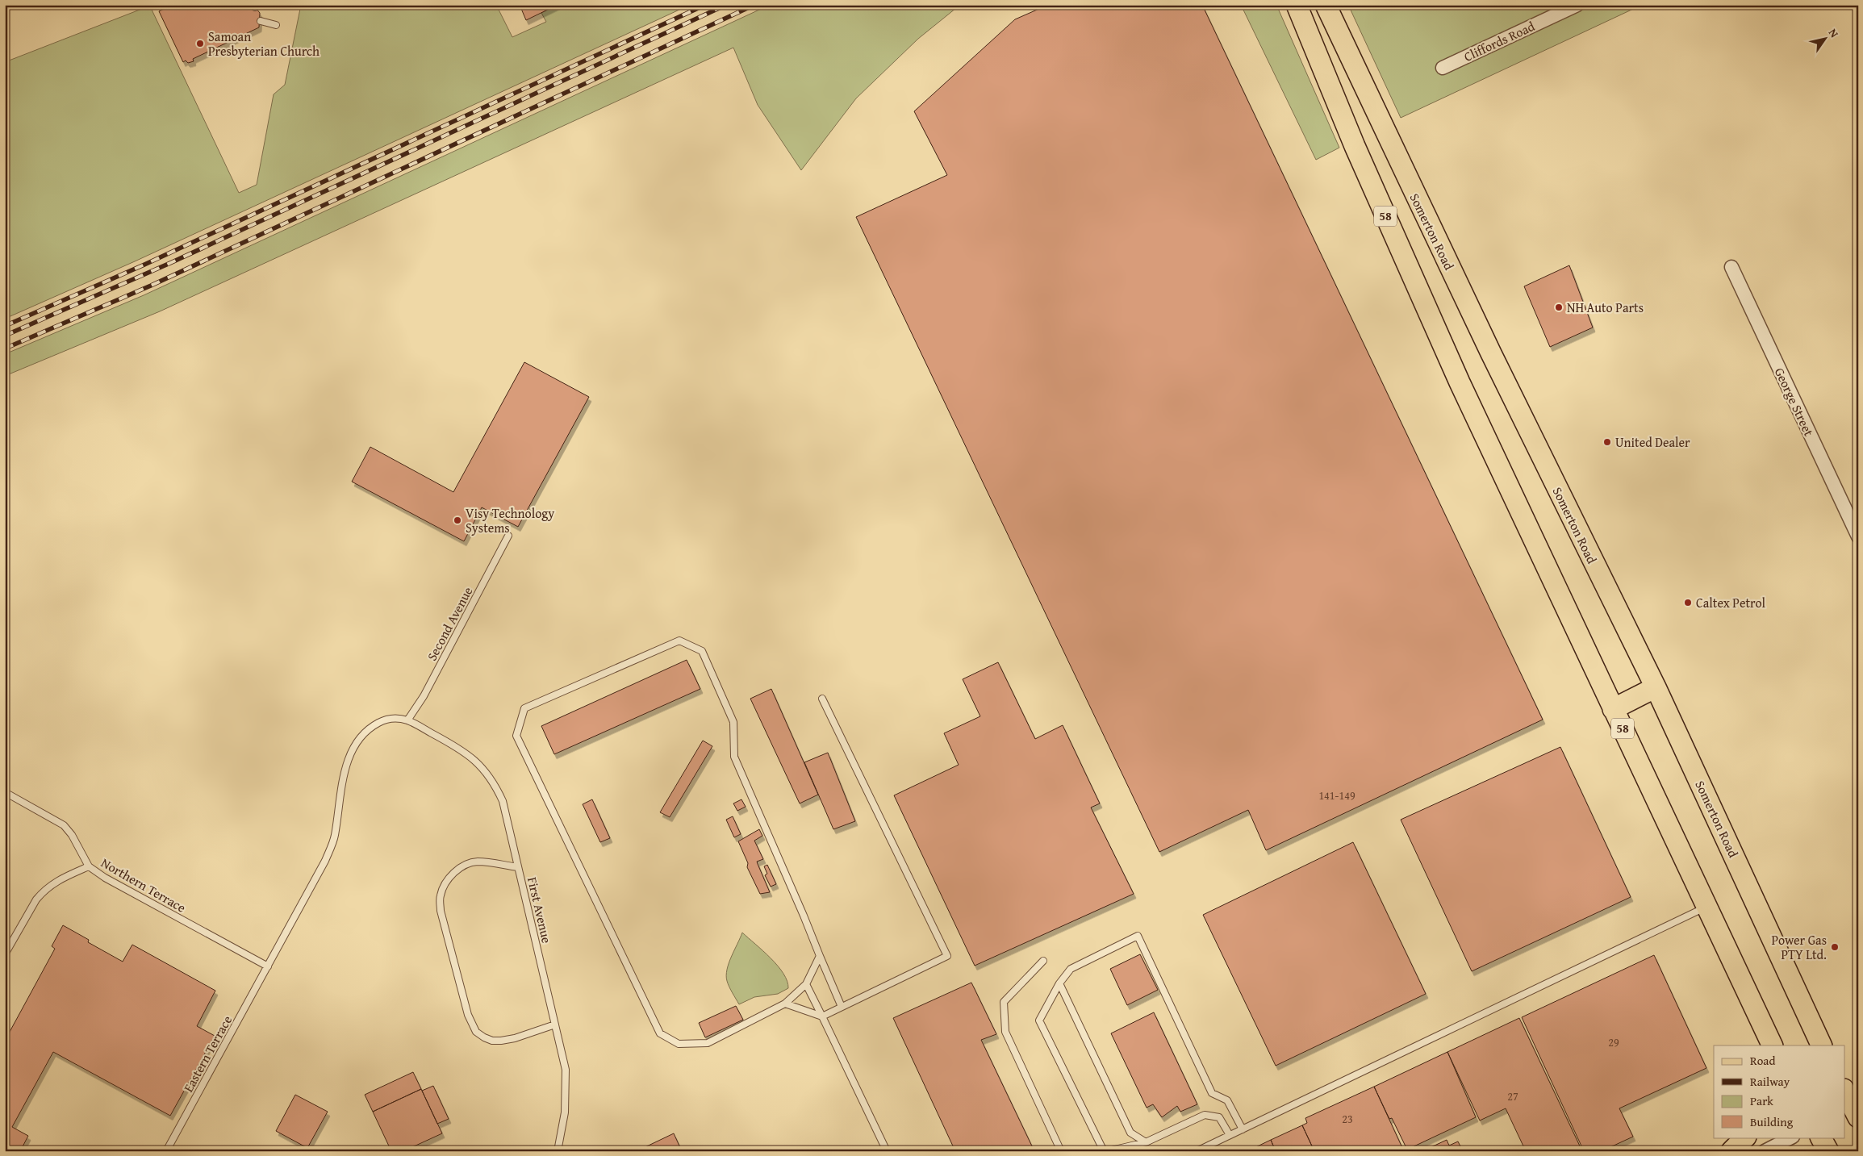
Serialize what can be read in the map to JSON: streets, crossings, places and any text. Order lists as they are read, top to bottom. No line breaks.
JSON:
{"streets":{"main road":["58","Somerton Road"],"street":["Cliffords Road","George Street"],"lane":["Second Avenue","Northern Terrace","First Avenue","Eastern Terrace"]},"crossings":[["Second Avenue","First Avenue"],["Second Avenue","Eastern Terrace"],["Northern Terrace","Eastern Terrace"],["First Avenue","Eastern Terrace"]],"places":["Samoan Presbyterian Church","NH Auto Parts","United Dealer","Visy Technology Systems","Caltex Petrol","Power Gas PTY Ltd."],"house_numbers":["141-149","29","27","23"],"legend":["Road","Railway","Park","Building"],"north":"top right"}
